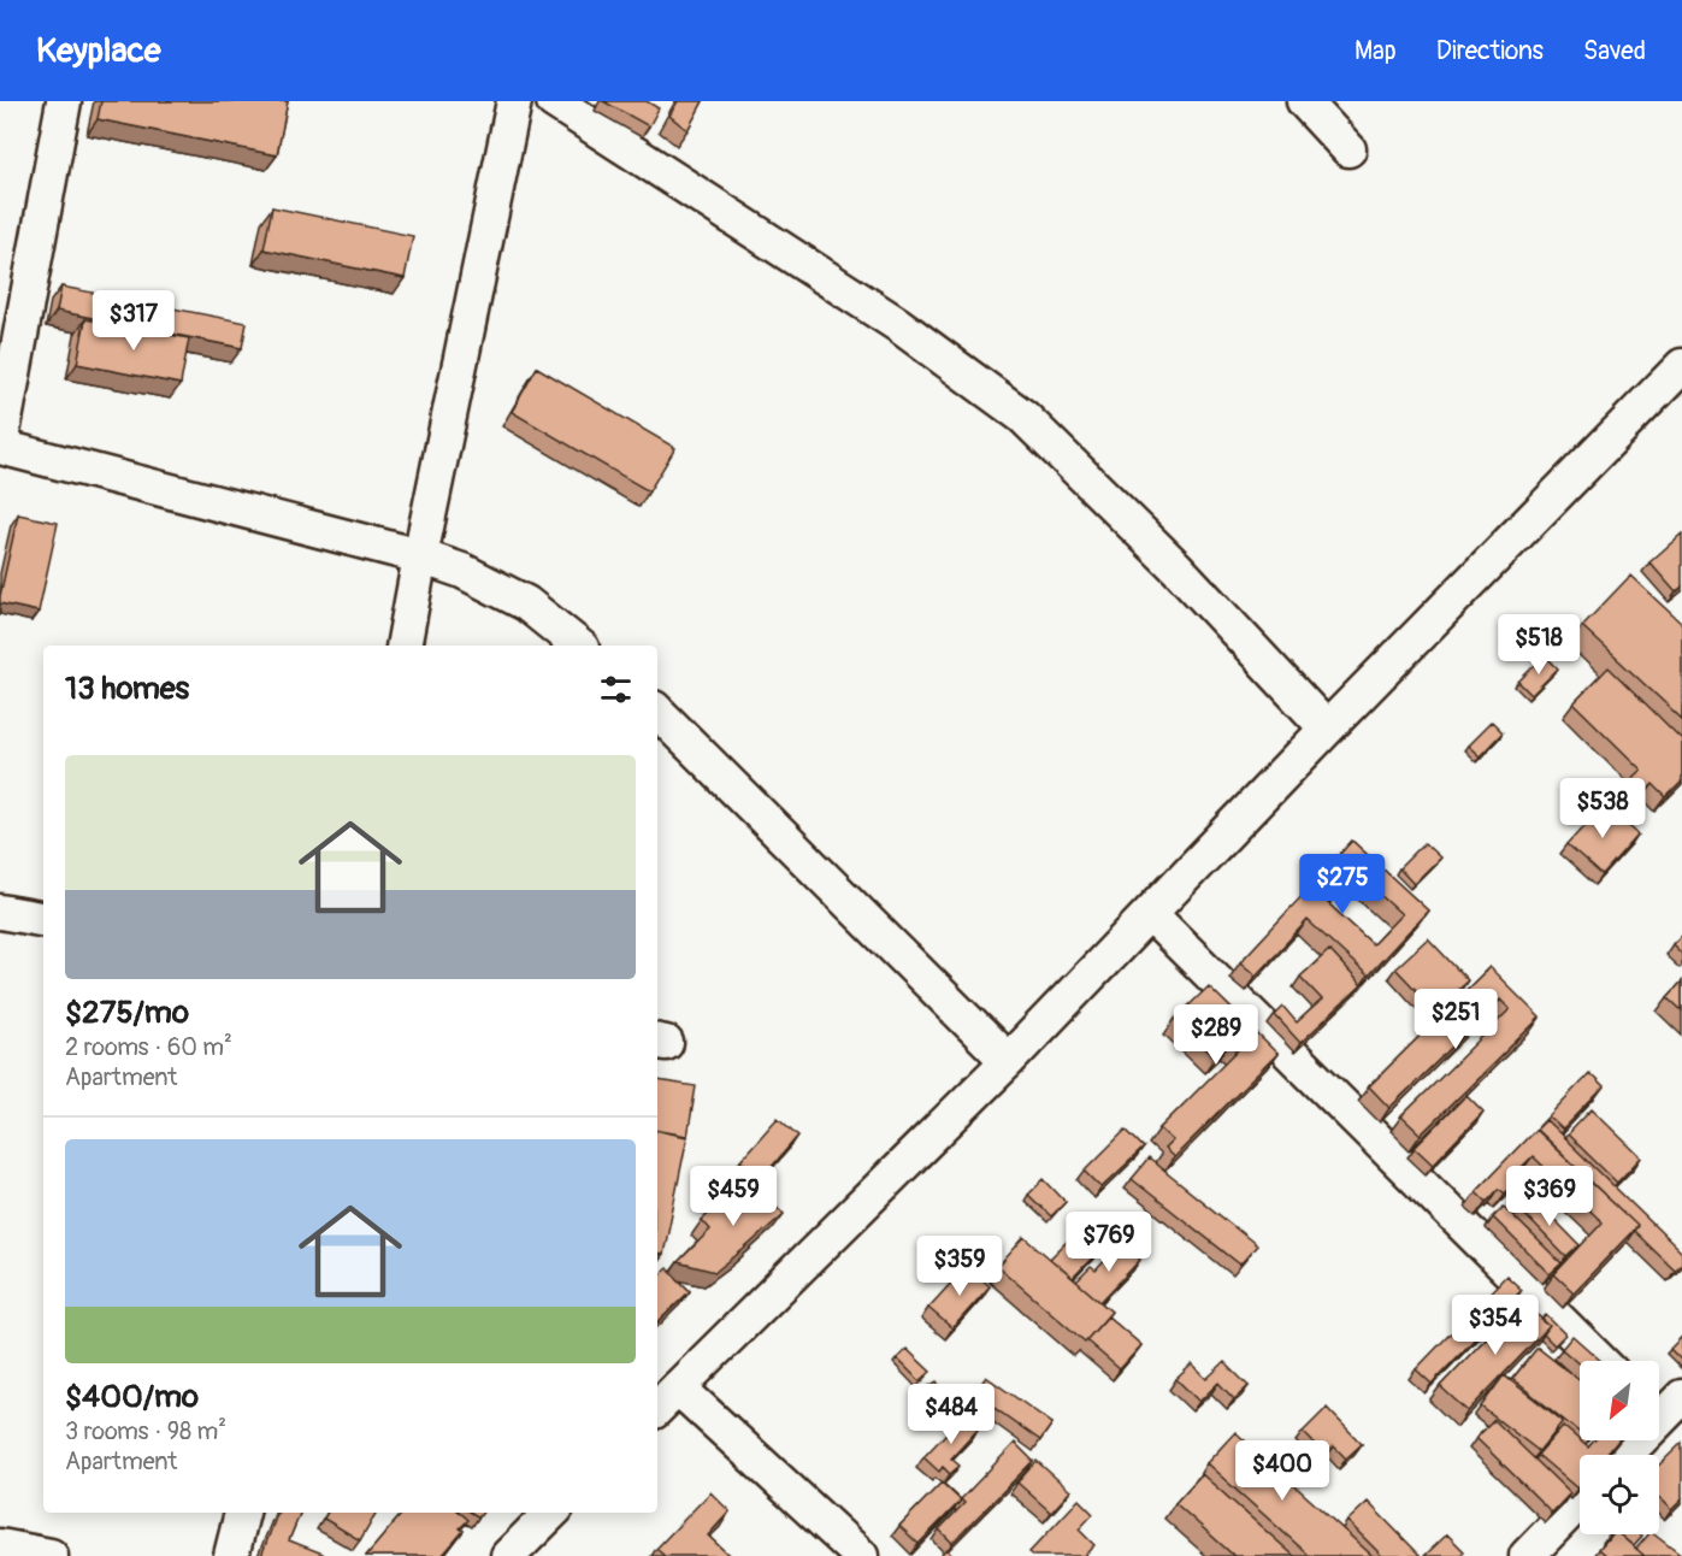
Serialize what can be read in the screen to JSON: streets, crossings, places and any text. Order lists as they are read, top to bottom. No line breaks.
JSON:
{"north":"bottom left","page":{"header":"Keyplace","nav":["Map","Directions","Saved"],"price":["$317","$518","$538","$275","$251","$289","$459","$369","$769","$359","$354","$484","$400"],"heading":"13 homes","list":[{"name":"$275/mo","note":"2 rooms · 60 m² · Apartment"},{"name":"$400/mo","note":"3 rooms · 98 m² · Apartment"}]}}
